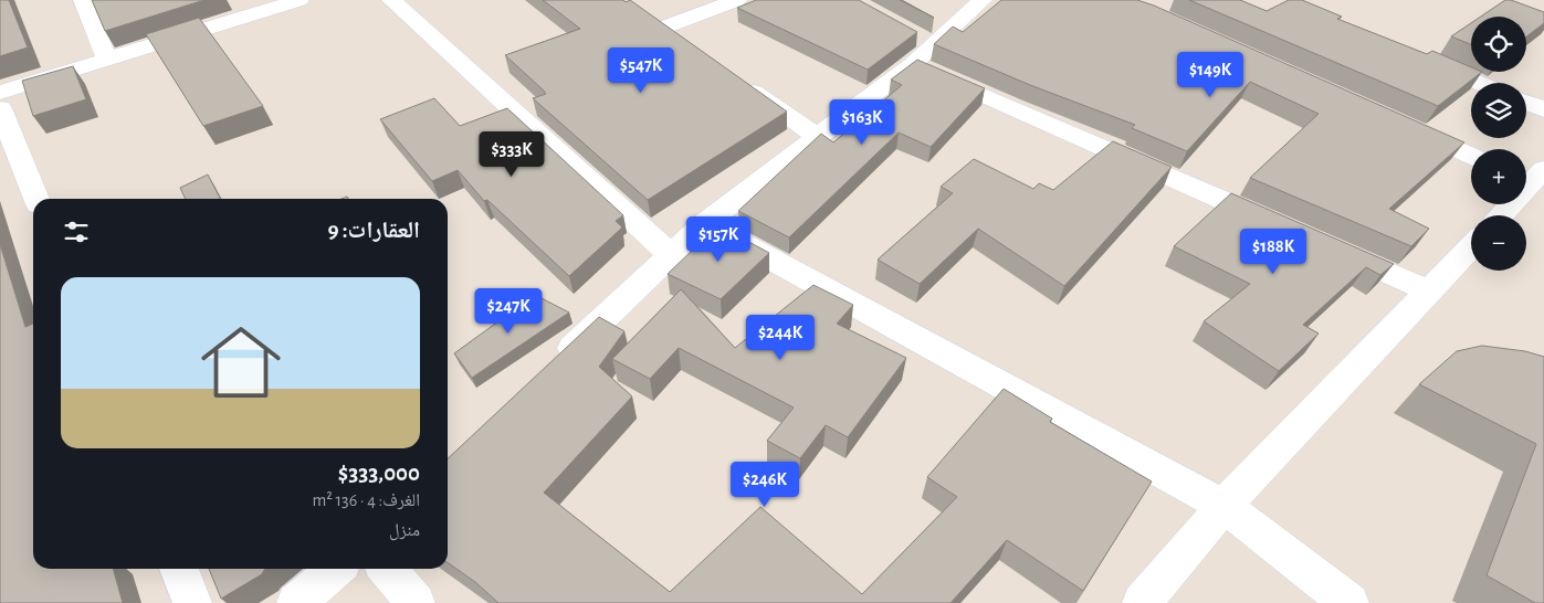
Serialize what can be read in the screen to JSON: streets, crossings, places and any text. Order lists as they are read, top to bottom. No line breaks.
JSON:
{"page":{"map_buttons":["+","−"],"price":["$547K","$149K","$163K","$333K","$157K","$188K","$247K","$244K","$246K"],"heading":"العقارات: 9","list":[{"name":"$333,000","note":"الغرف: 4 · 136 m² · منزل"}]}}
